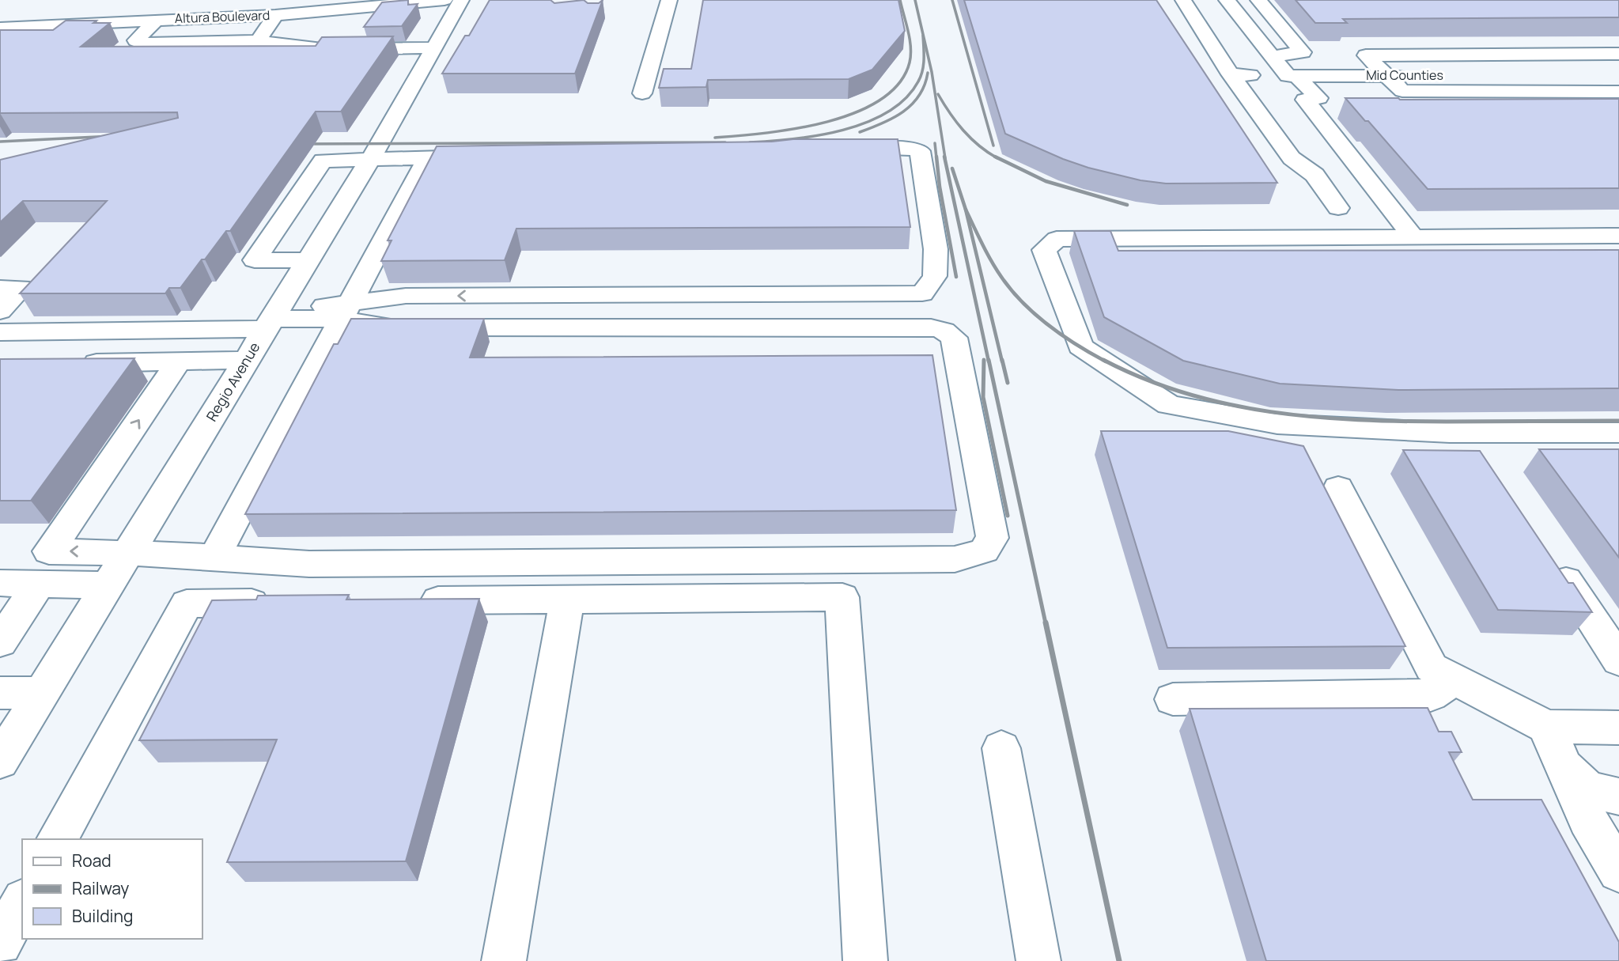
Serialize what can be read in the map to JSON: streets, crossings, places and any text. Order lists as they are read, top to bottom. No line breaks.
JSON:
{"streets":{"street":["Altura Boulevard","Mid Counties","Regio Avenue"]},"legend":["Road","Railway","Building"]}
